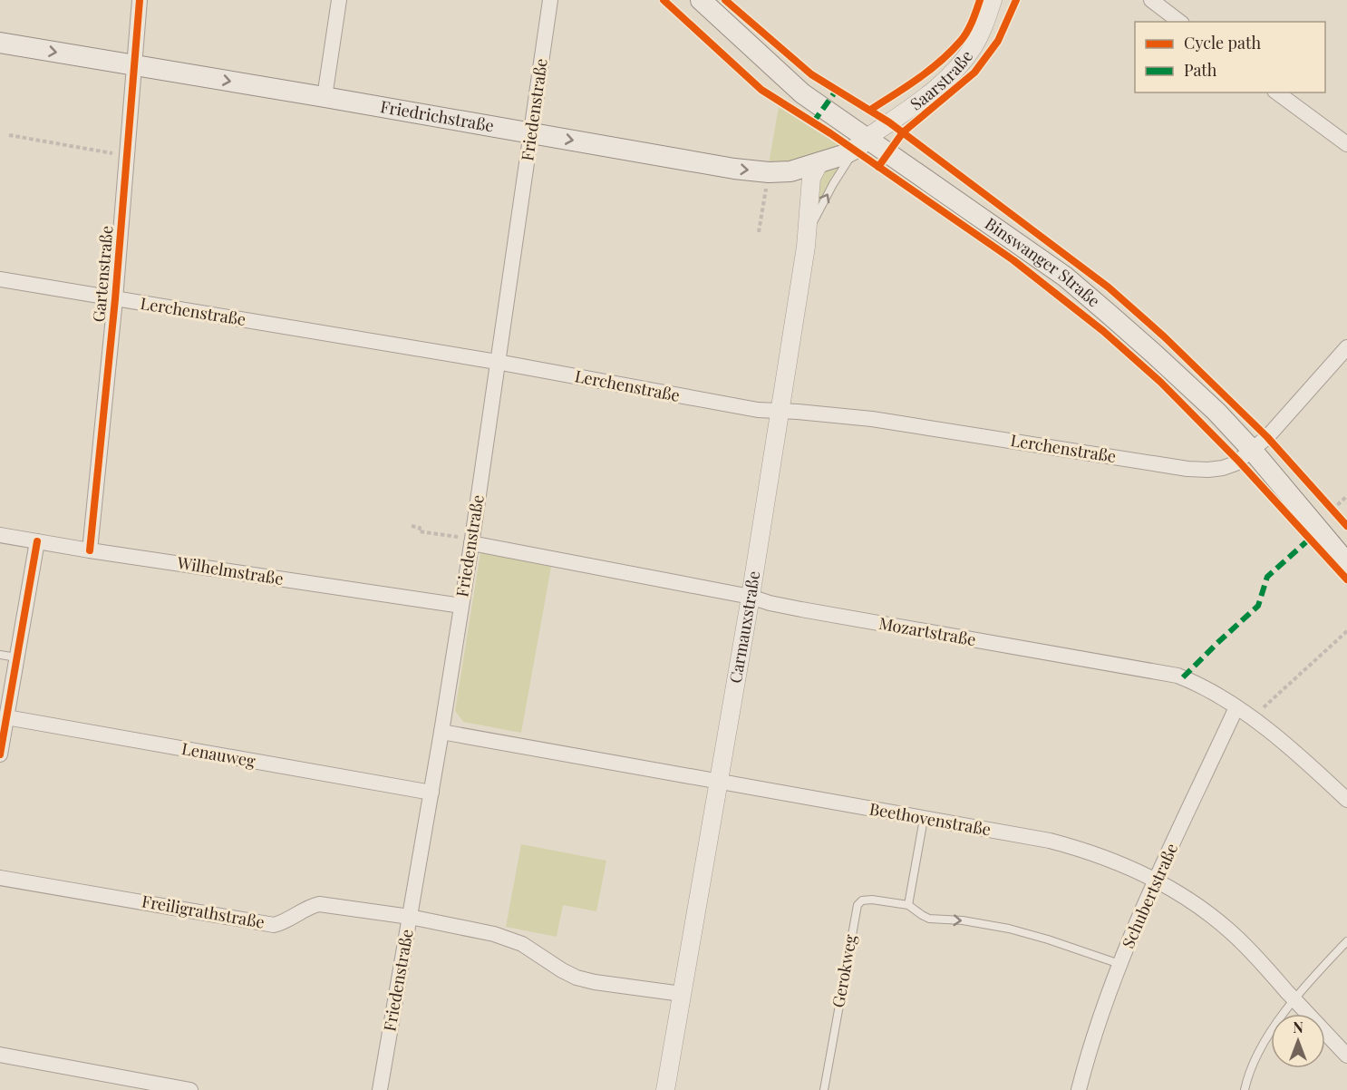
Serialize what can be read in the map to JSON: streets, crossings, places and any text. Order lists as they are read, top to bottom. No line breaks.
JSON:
{"streets":{"main road":["Friedrichstraße","Binswanger Straße"],"street":["Saarstraße","Friedenstraße","Gartenstraße","Lerchenstraße","Wilhelmstraße","Carmauxstraße","Mozartstraße","Lenauweg","Beethovenstraße","Schubertstraße","Freiligrathstraße"],"lane":["Gerokweg"]},"crossings":[["Saarstraße","Friedrichstraße"],["Saarstraße","Binswanger Straße"],["Friedenstraße","Friedrichstraße"],["Friedenstraße","Lerchenstraße"],["Friedenstraße","Wilhelmstraße"],["Friedenstraße","Mozartstraße"],["Friedenstraße","Lenauweg"],["Friedenstraße","Beethovenstraße"],["Friedenstraße","Freiligrathstraße"],["Friedrichstraße","Binswanger Straße"],["Friedrichstraße","Gartenstraße"],["Friedrichstraße","Carmauxstraße"],["Binswanger Straße","Lerchenstraße"],["Gartenstraße","Lerchenstraße"],["Gartenstraße","Wilhelmstraße"],["Lerchenstraße","Carmauxstraße"],["Carmauxstraße","Mozartstraße"],["Carmauxstraße","Beethovenstraße"],["Carmauxstraße","Freiligrathstraße"],["Mozartstraße","Schubertstraße"],["Beethovenstraße","Schubertstraße"],["Schubertstraße","Gerokweg"]],"one_way":["Friedrichstraße","Gerokweg"],"legend":["Cycle path","Path"],"north":"top"}
